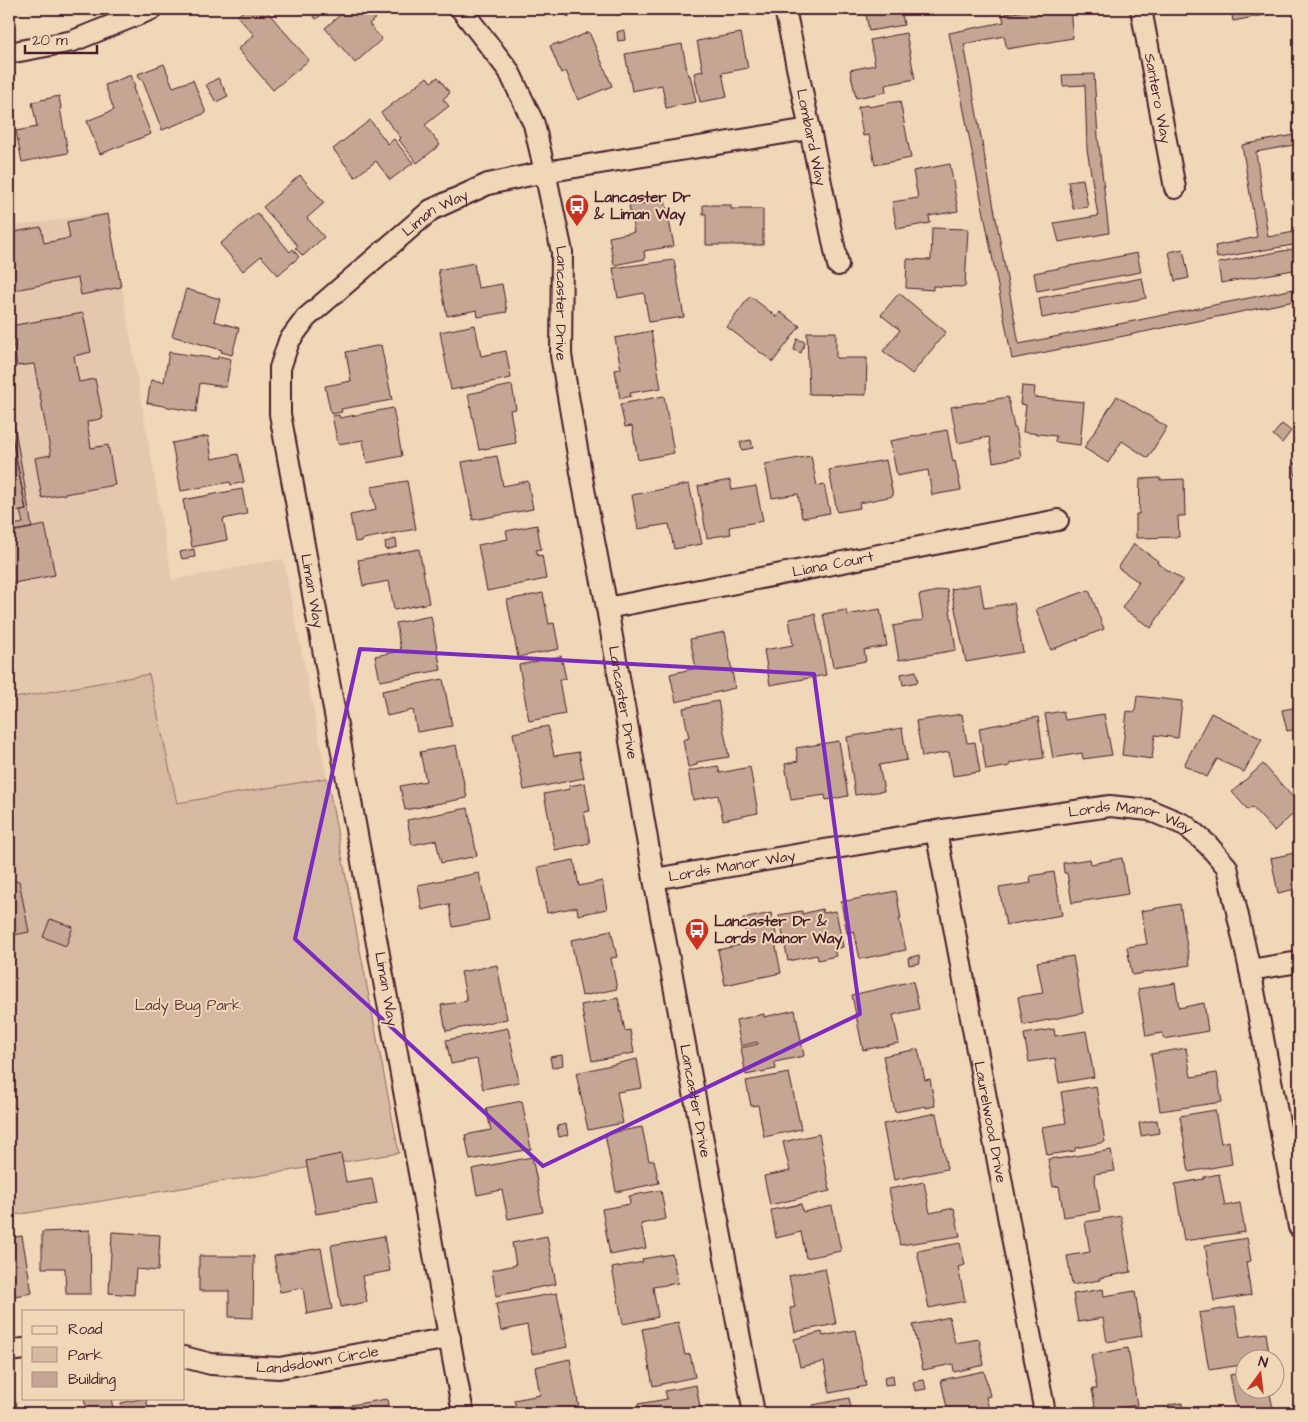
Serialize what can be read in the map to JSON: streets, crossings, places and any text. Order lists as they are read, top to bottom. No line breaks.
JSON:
{"streets":{"street":["Santero Way","Lombard Way","Liman Way","Lancaster Drive","Liana Court","Lords Manor Way","Laurelwood Drive","Landsdown Circle"]},"crossings":[["Lombard Way","Liman Way"],["Liman Way","Lancaster Drive"],["Liman Way","Landsdown Circle"],["Lancaster Drive","Liana Court"],["Lancaster Drive","Lords Manor Way"],["Lords Manor Way","Laurelwood Drive"]],"parks":["Lady Bug Park"],"places":{"bus stop":["Lancaster Dr & Liman Way","Lancaster Dr & Lords Manor Way"]},"legend":["Road","Park","Building"],"scale_bar":"20 m","north":"top"}
